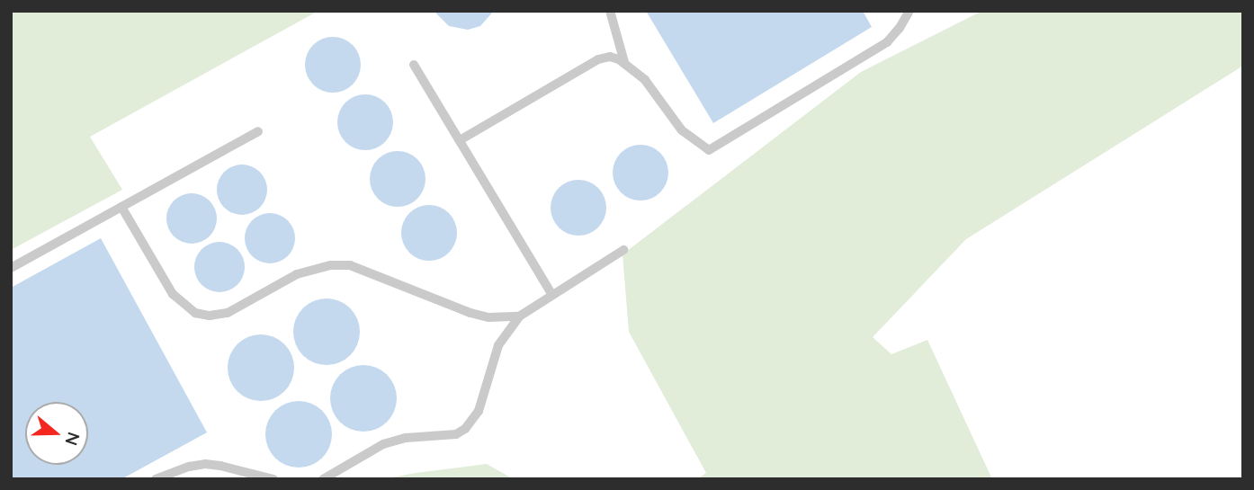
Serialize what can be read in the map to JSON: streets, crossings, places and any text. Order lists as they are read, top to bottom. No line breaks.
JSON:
{"north":"right"}
